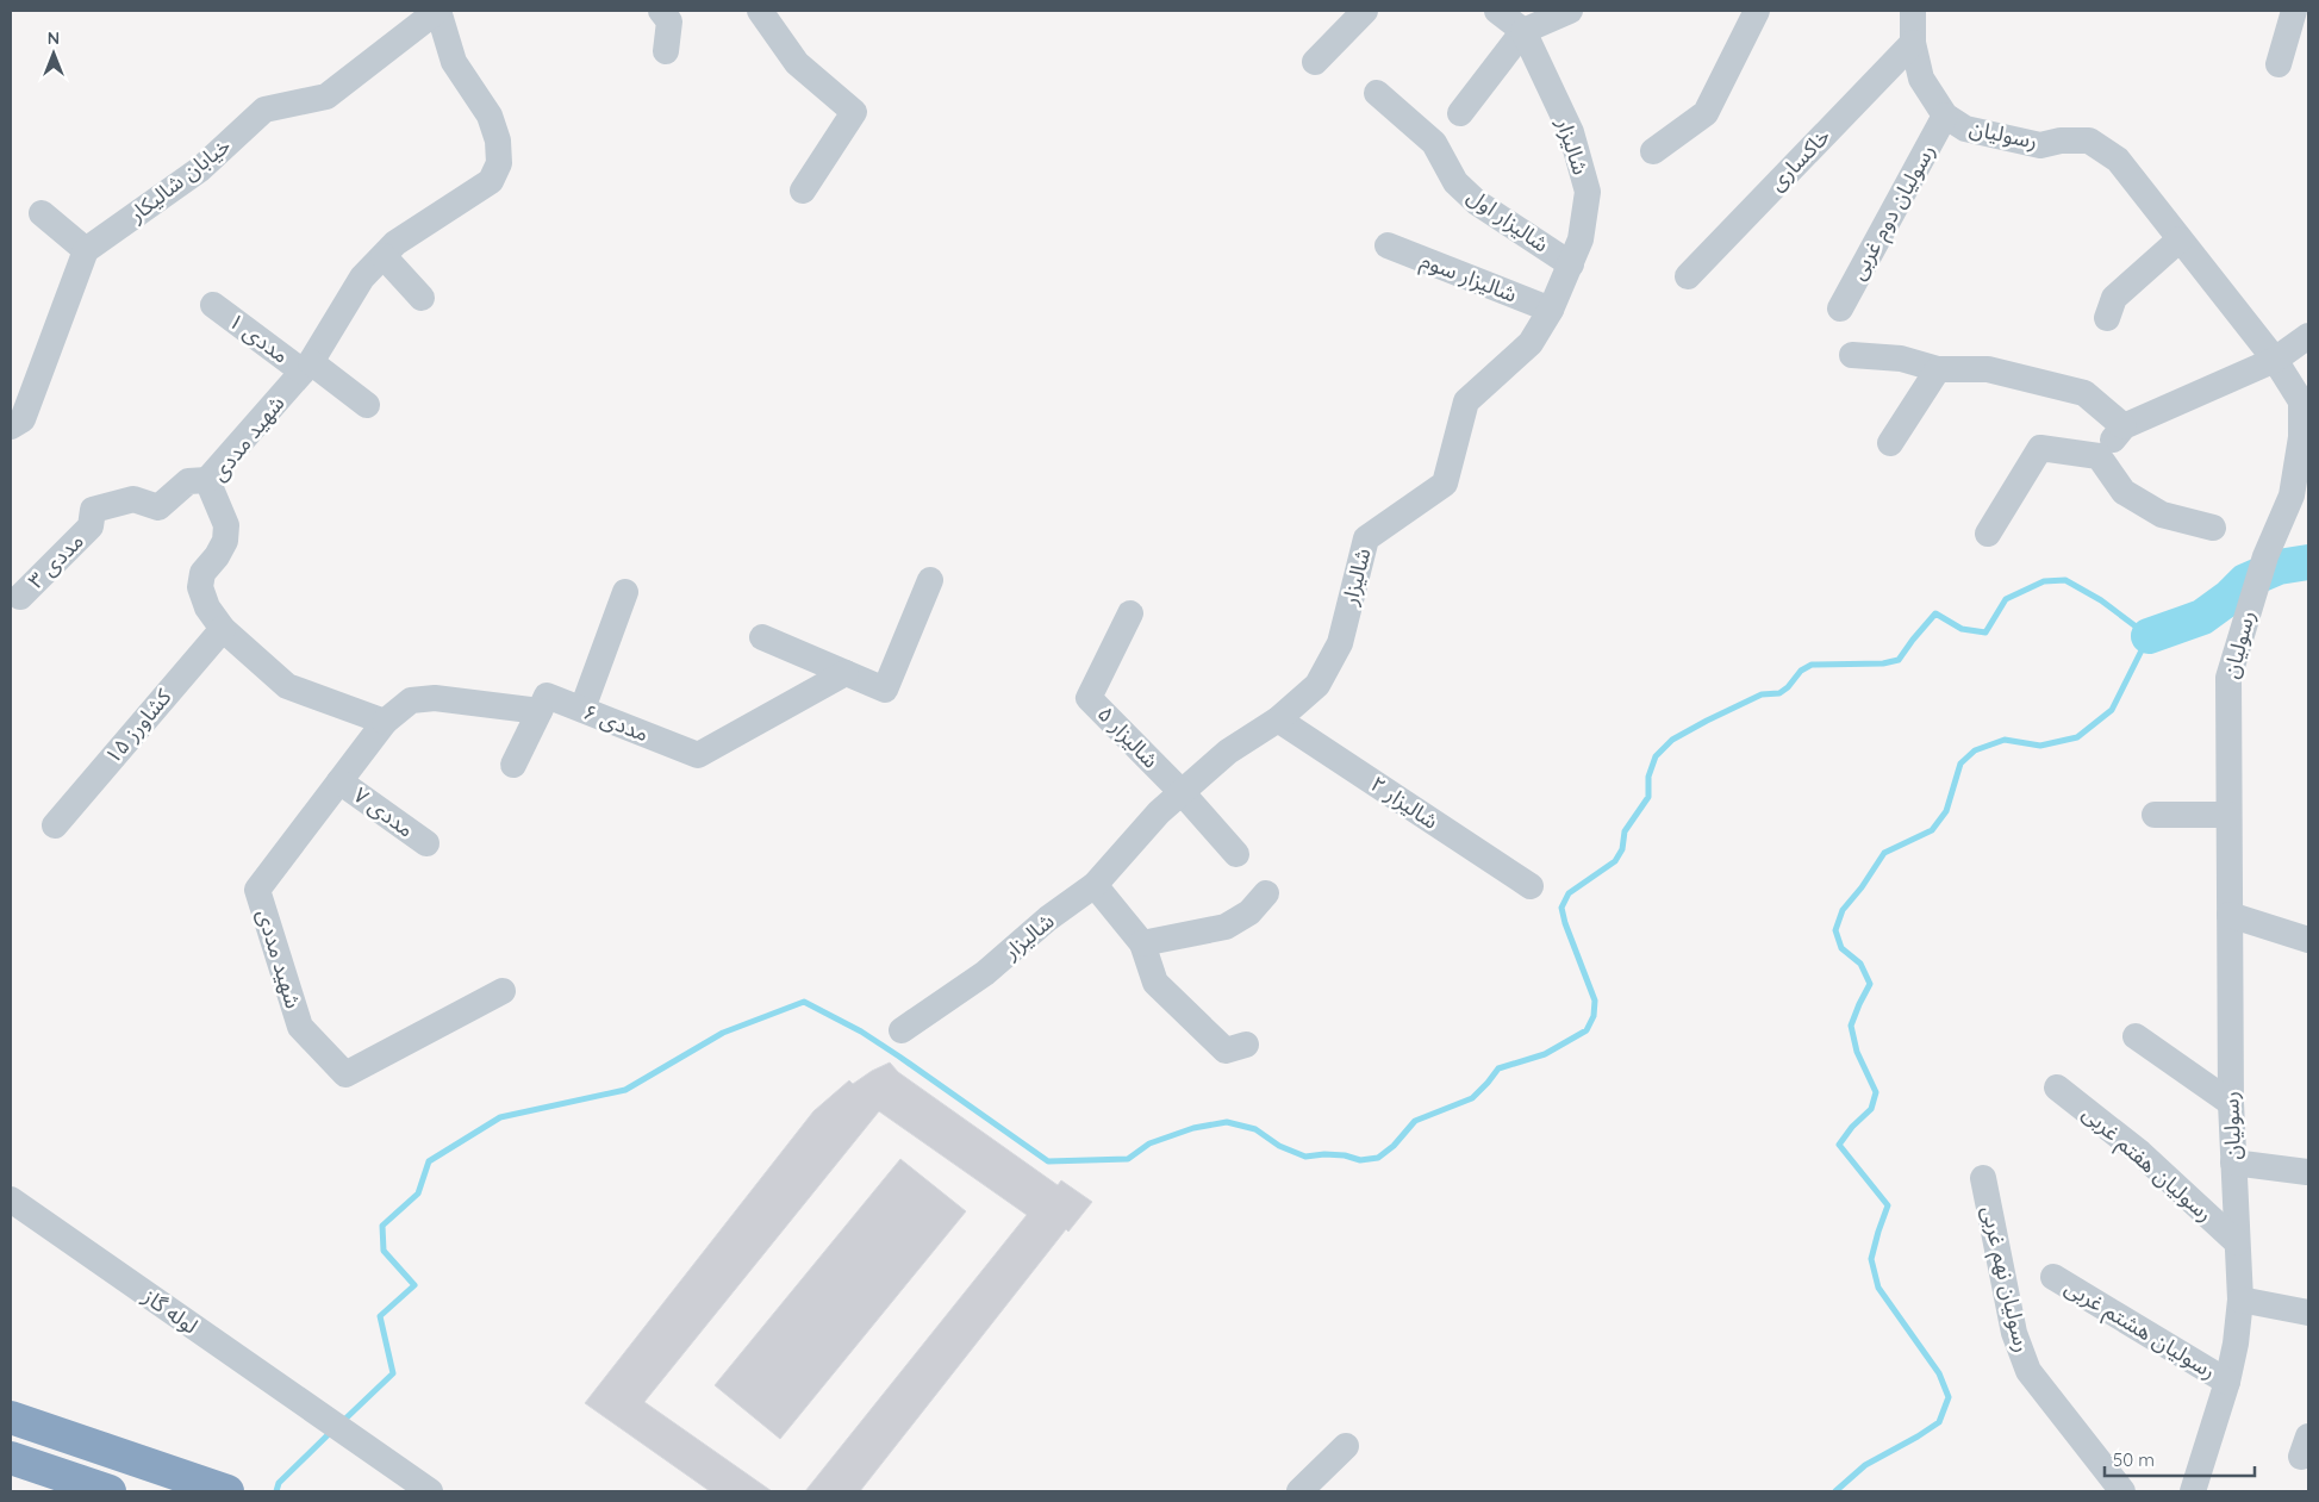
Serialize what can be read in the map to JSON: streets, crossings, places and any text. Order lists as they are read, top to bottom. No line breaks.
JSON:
{"streets":{"street":["رسولیان","شالیزار","خاکساری","خیابان شالیکار","رسولیان دوم غربی","شالیزار اول","شالیزار سوم","مددی ۱","شهید مددی","مددی ۳","مددی ۶","کشاورز ۱۵","شالیزار ۵","شالیزار ۲","مددی ۷","رسولیان هفتم غربی","رسولیان نهم غربی","لوله گاز","رسولیان هشتم غربی"]},"crossings":[["رسولیان","خاکساری"],["رسولیان","رسولیان دوم غربی"],["رسولیان","رسولیان هفتم غربی"],["رسولیان","رسولیان هشتم غربی"],["شالیزار","شالیزار اول"],["شالیزار","شالیزار سوم"],["شالیزار","شالیزار ۵"],["شالیزار","شالیزار ۲"],["خیابان شالیکار","شهید مددی"],["مددی ۱","شهید مددی"],["شهید مددی","مددی ۳"],["شهید مددی","کشاورز ۱۵"],["شهید مددی","مددی ۷"]],"scale_bar":"50 m","north":"top"}
